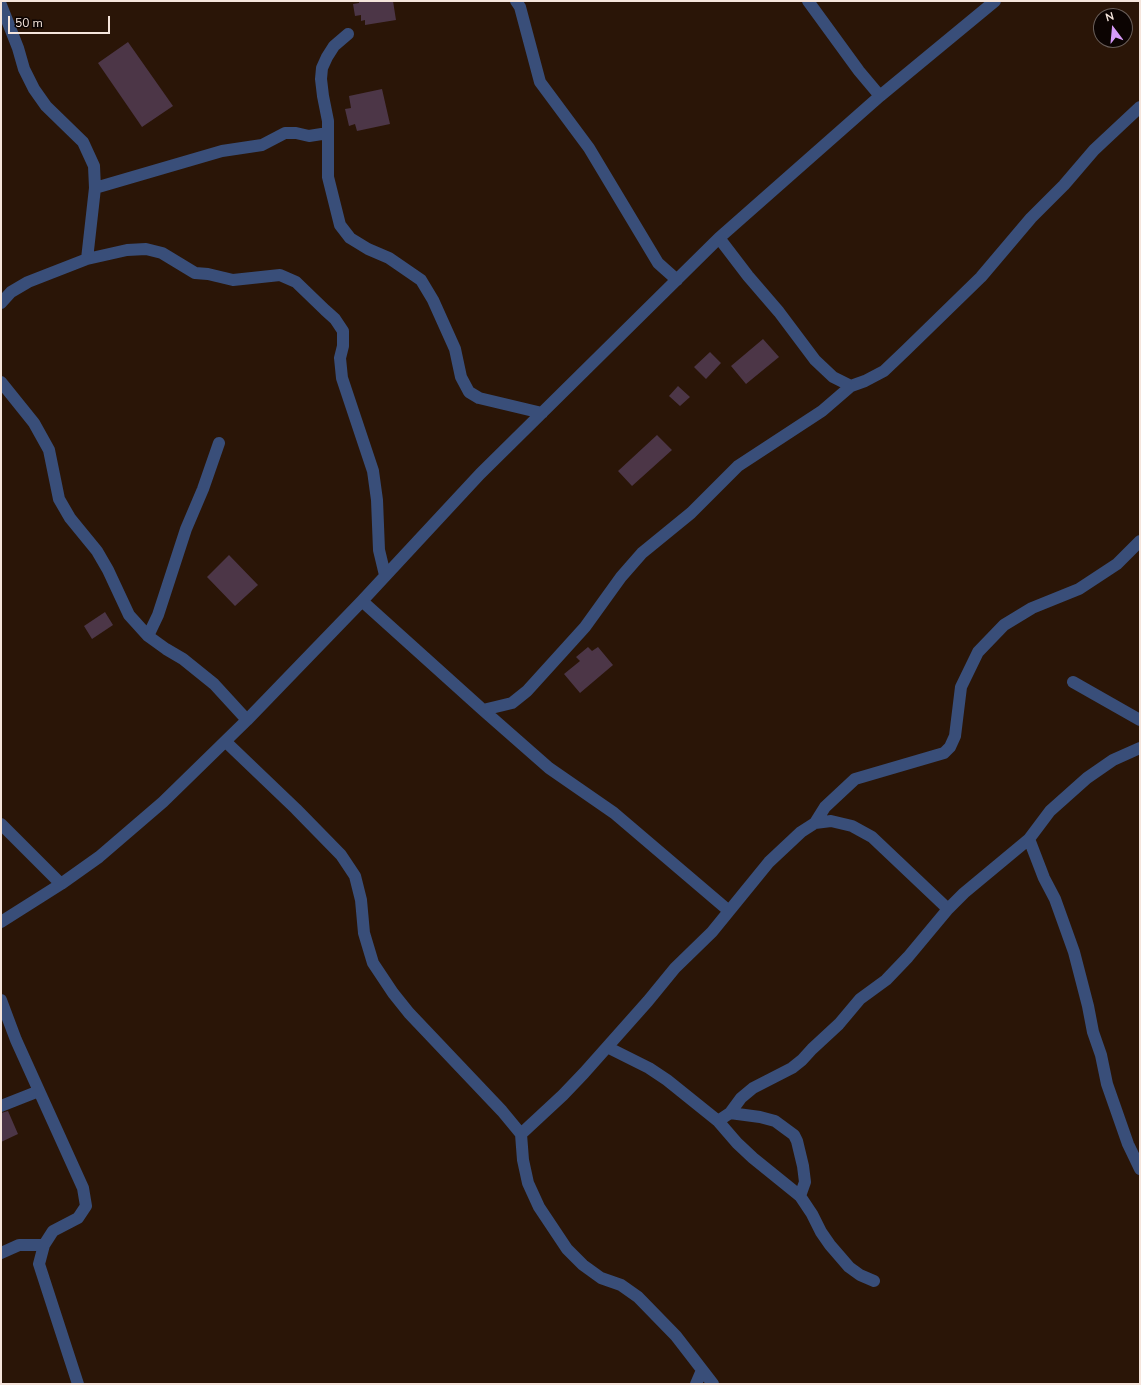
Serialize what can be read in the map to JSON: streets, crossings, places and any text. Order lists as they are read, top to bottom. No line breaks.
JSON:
{"scale_bar":"50 m","north":"top"}
